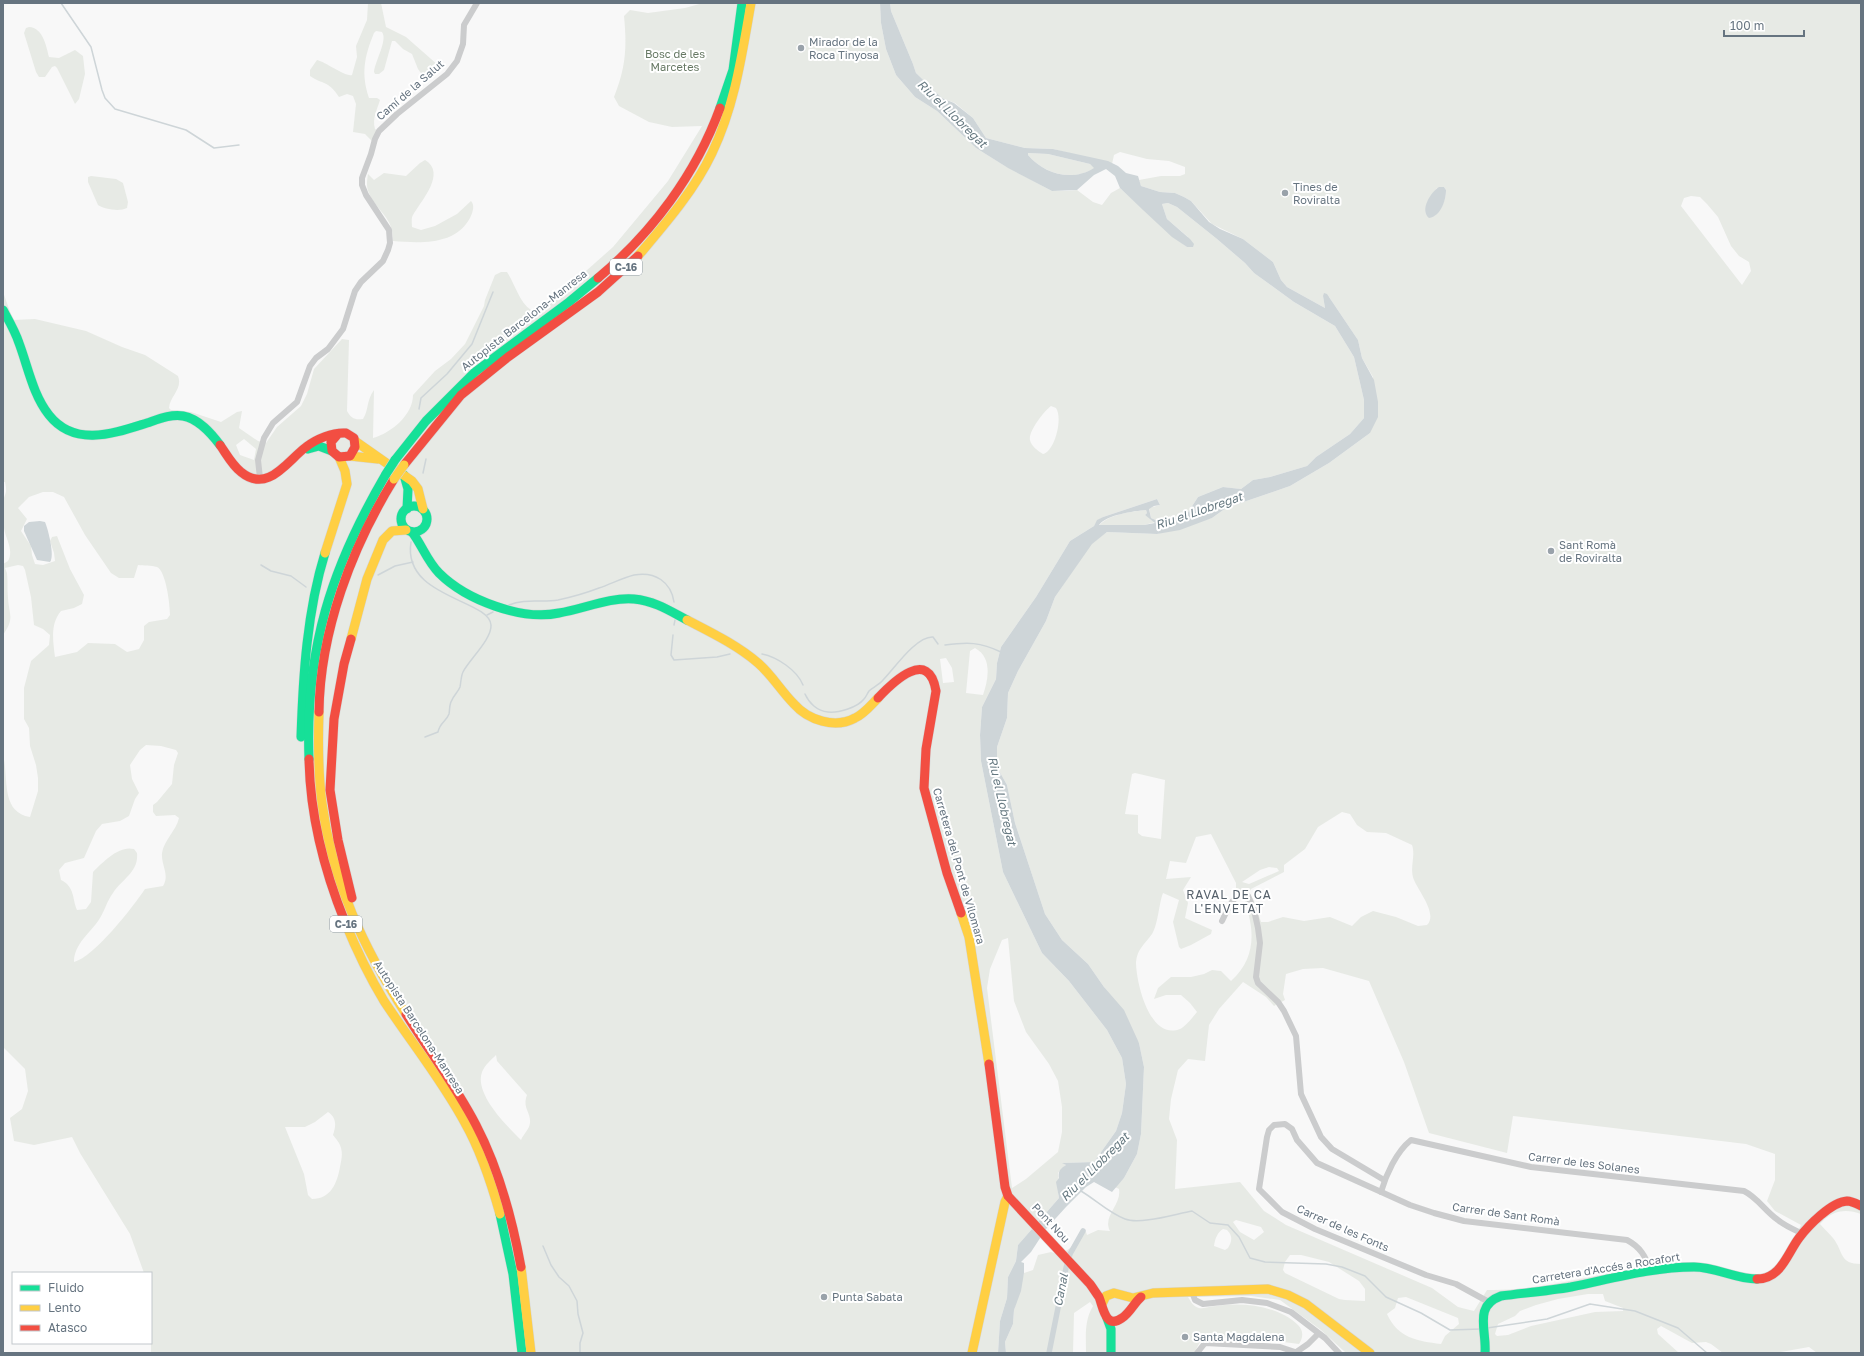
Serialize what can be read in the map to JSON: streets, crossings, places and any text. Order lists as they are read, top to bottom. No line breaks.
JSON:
{"streets":{"main road":["C-16","Autopista Barcelona-Manresa","Carretera del Pont de Vilomara","Pont Nou","Carretera d'Accés a Rocafort"],"street":["Camí de la Salut","Carrer de les Solanes","Carrer de Sant Romà","Carrer de les Fonts"]},"crossings":[["Carretera del Pont de Vilomara","Pont Nou"],["Carrer de les Solanes","Carrer de Sant Romà"],["Carrer de les Solanes","Carretera d'Accés a Rocafort"],["Carrer de Sant Romà","Carrer de les Fonts"],["Carrer de Sant Romà","Carretera d'Accés a Rocafort"],["Carrer de les Fonts","Carretera d'Accés a Rocafort"]],"districts":["RAVAL DE CA L'ENVETAT"],"water":["Riu el Llobregat","Canal"],"parks":["Bosc de les Marcetes"],"places":["Mirador de la Roca Tinyosa","Tines de Roviralta","Sant Romà de Roviralta","Punta Sabata","Santa Magdalena"],"legend":["Fluido","Lento","Atasco"],"scale_bar":"100 m"}
